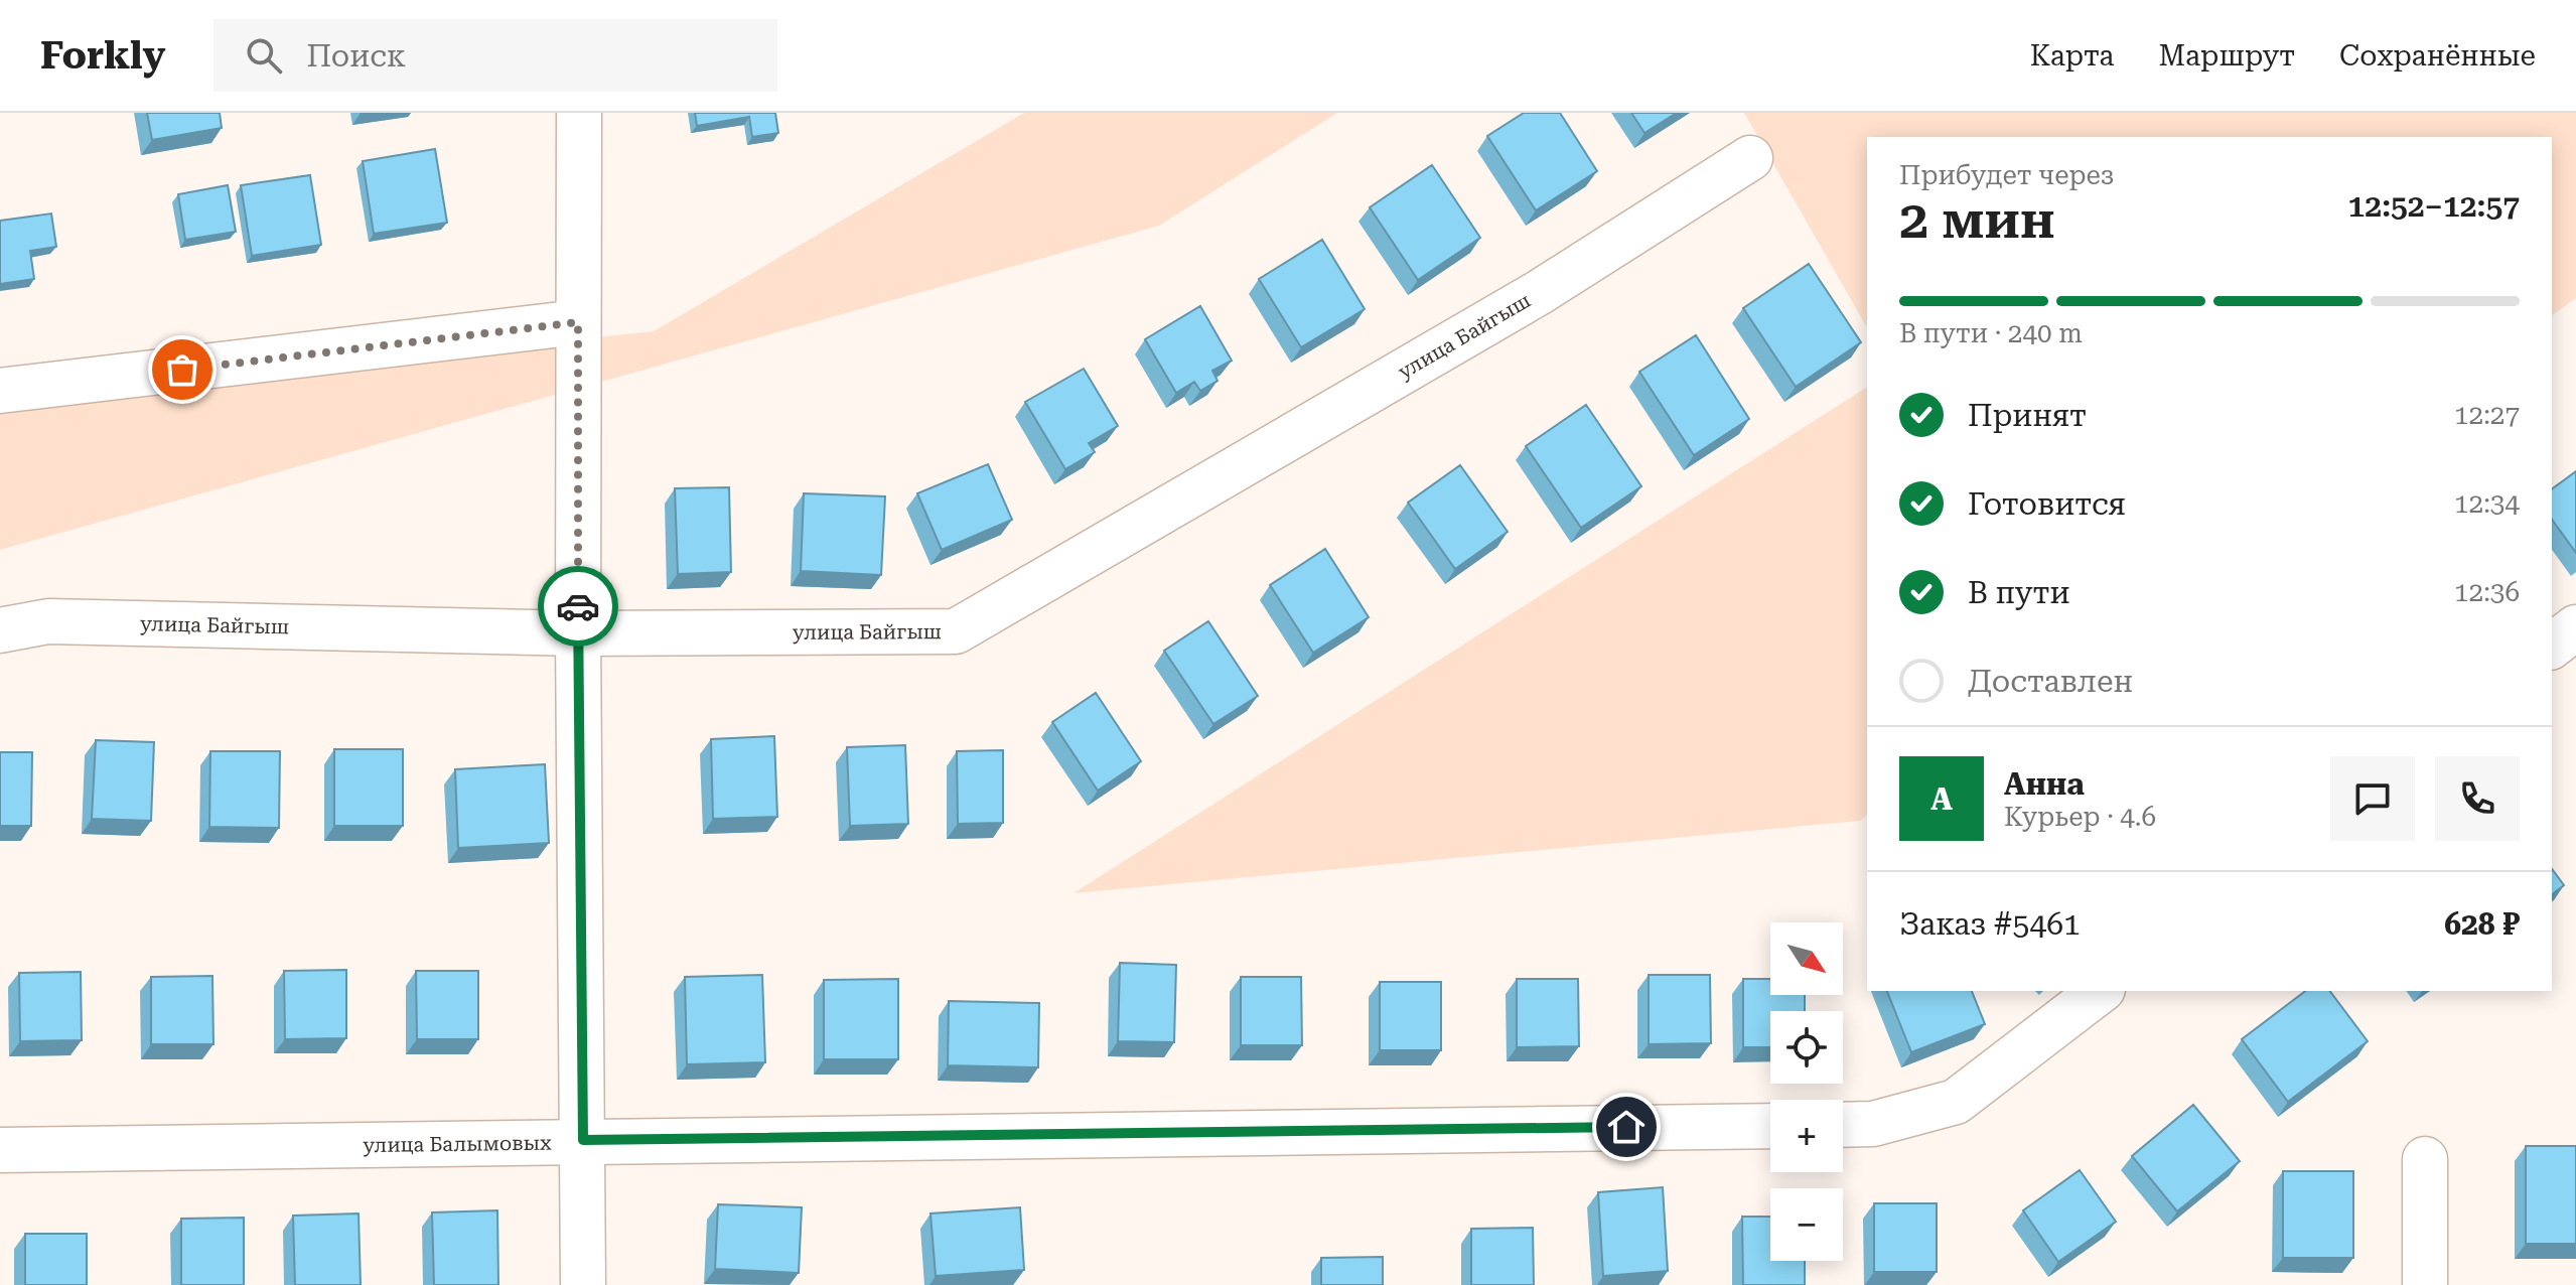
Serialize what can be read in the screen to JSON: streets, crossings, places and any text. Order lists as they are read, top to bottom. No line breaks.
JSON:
{"streets":{"street":["улица Байгыш","улица Балымовых"]},"north":"bottom right","page":{"header":"Forkly","search":"Поиск","nav":["Карта","Маршрут","Сохранённые"],"heading":["2 мин","Прибудет через","12:52–12:57"],"panel":["Анна","Курьер · 4.6","Заказ #5461","628 ₽"],"bar":"В пути · 240 m","list":[["Принят","12:27"],["Готовится","12:34"],["В пути","12:36"],"Доставлен"],"round":"А","map_buttons":["+","−"]}}
